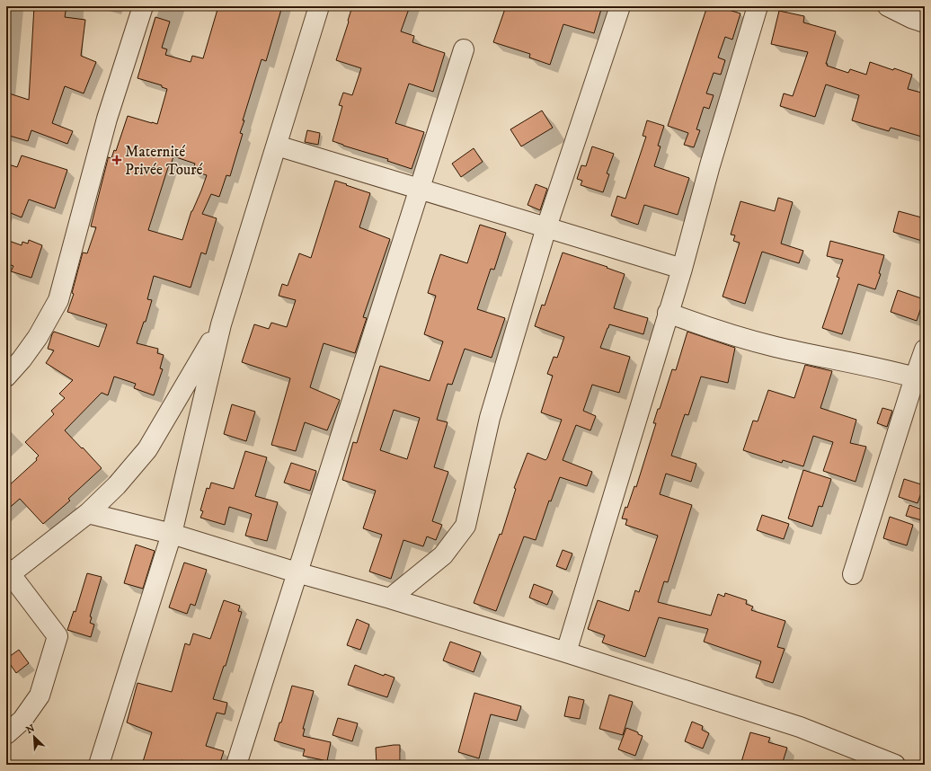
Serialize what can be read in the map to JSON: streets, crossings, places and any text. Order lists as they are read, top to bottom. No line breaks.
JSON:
{"places":{"health":["Maternité Privée Touré"]},"north":"top left"}
